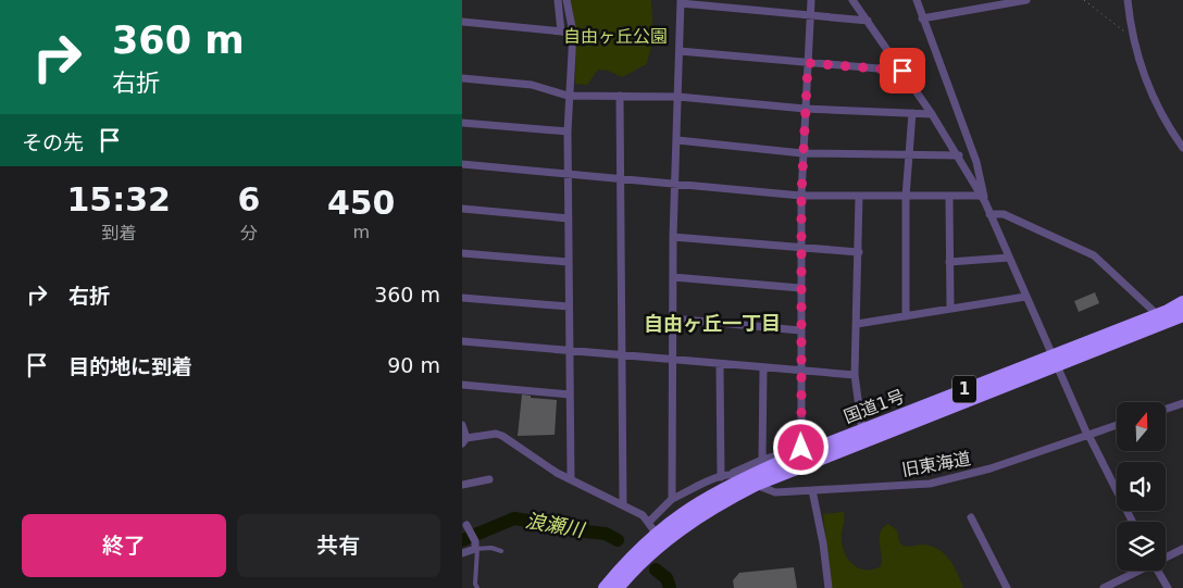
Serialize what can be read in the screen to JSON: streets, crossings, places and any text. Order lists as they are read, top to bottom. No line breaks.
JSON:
{"streets":{"highway":["1","国道1号"],"street":["旧東海道"]},"crossings":[["国道1号","旧東海道"]],"districts":["自由ヶ丘一丁目"],"water":["浪瀬川"],"parks":["自由ヶ丘公園"],"north":"top","page":{"turn":["360 m","右折"],"then":"その先","eta":["15:32","到着","6","分","450","m"],"list":[{"name":"右折","value":"360 m"},{"name":"目的地に到着","value":"90 m"}],"buttons":["終了","共有"]}}
